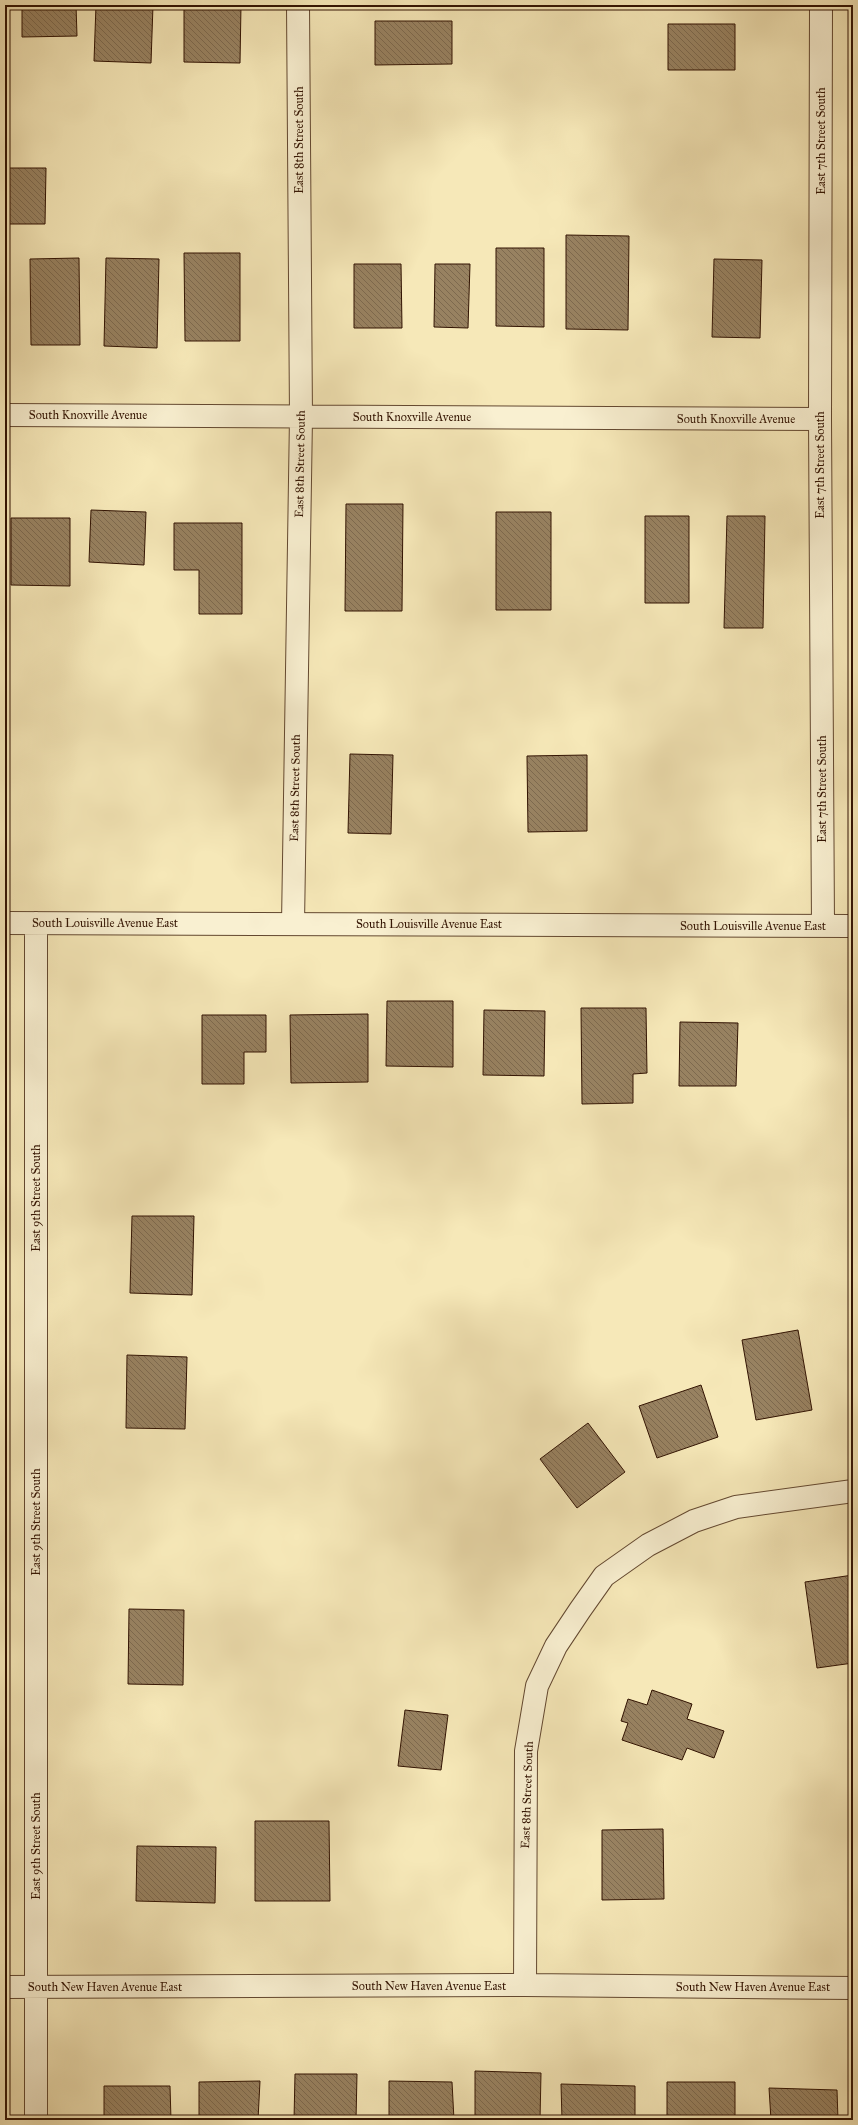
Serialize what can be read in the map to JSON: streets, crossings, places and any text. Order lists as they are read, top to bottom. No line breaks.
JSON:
{"streets":{"street":["East 8th Street South","East 7th Street South","South Knoxville Avenue","South Louisville Avenue East","East 9th Street South","South New Haven Avenue East"]},"crossings":[["East 8th Street South","South Knoxville Avenue"],["East 8th Street South","South Louisville Avenue East"],["East 8th Street South","South New Haven Avenue East"],["East 7th Street South","South Knoxville Avenue"],["East 7th Street South","South Louisville Avenue East"],["South Louisville Avenue East","East 9th Street South"],["East 9th Street South","South New Haven Avenue East"]]}
